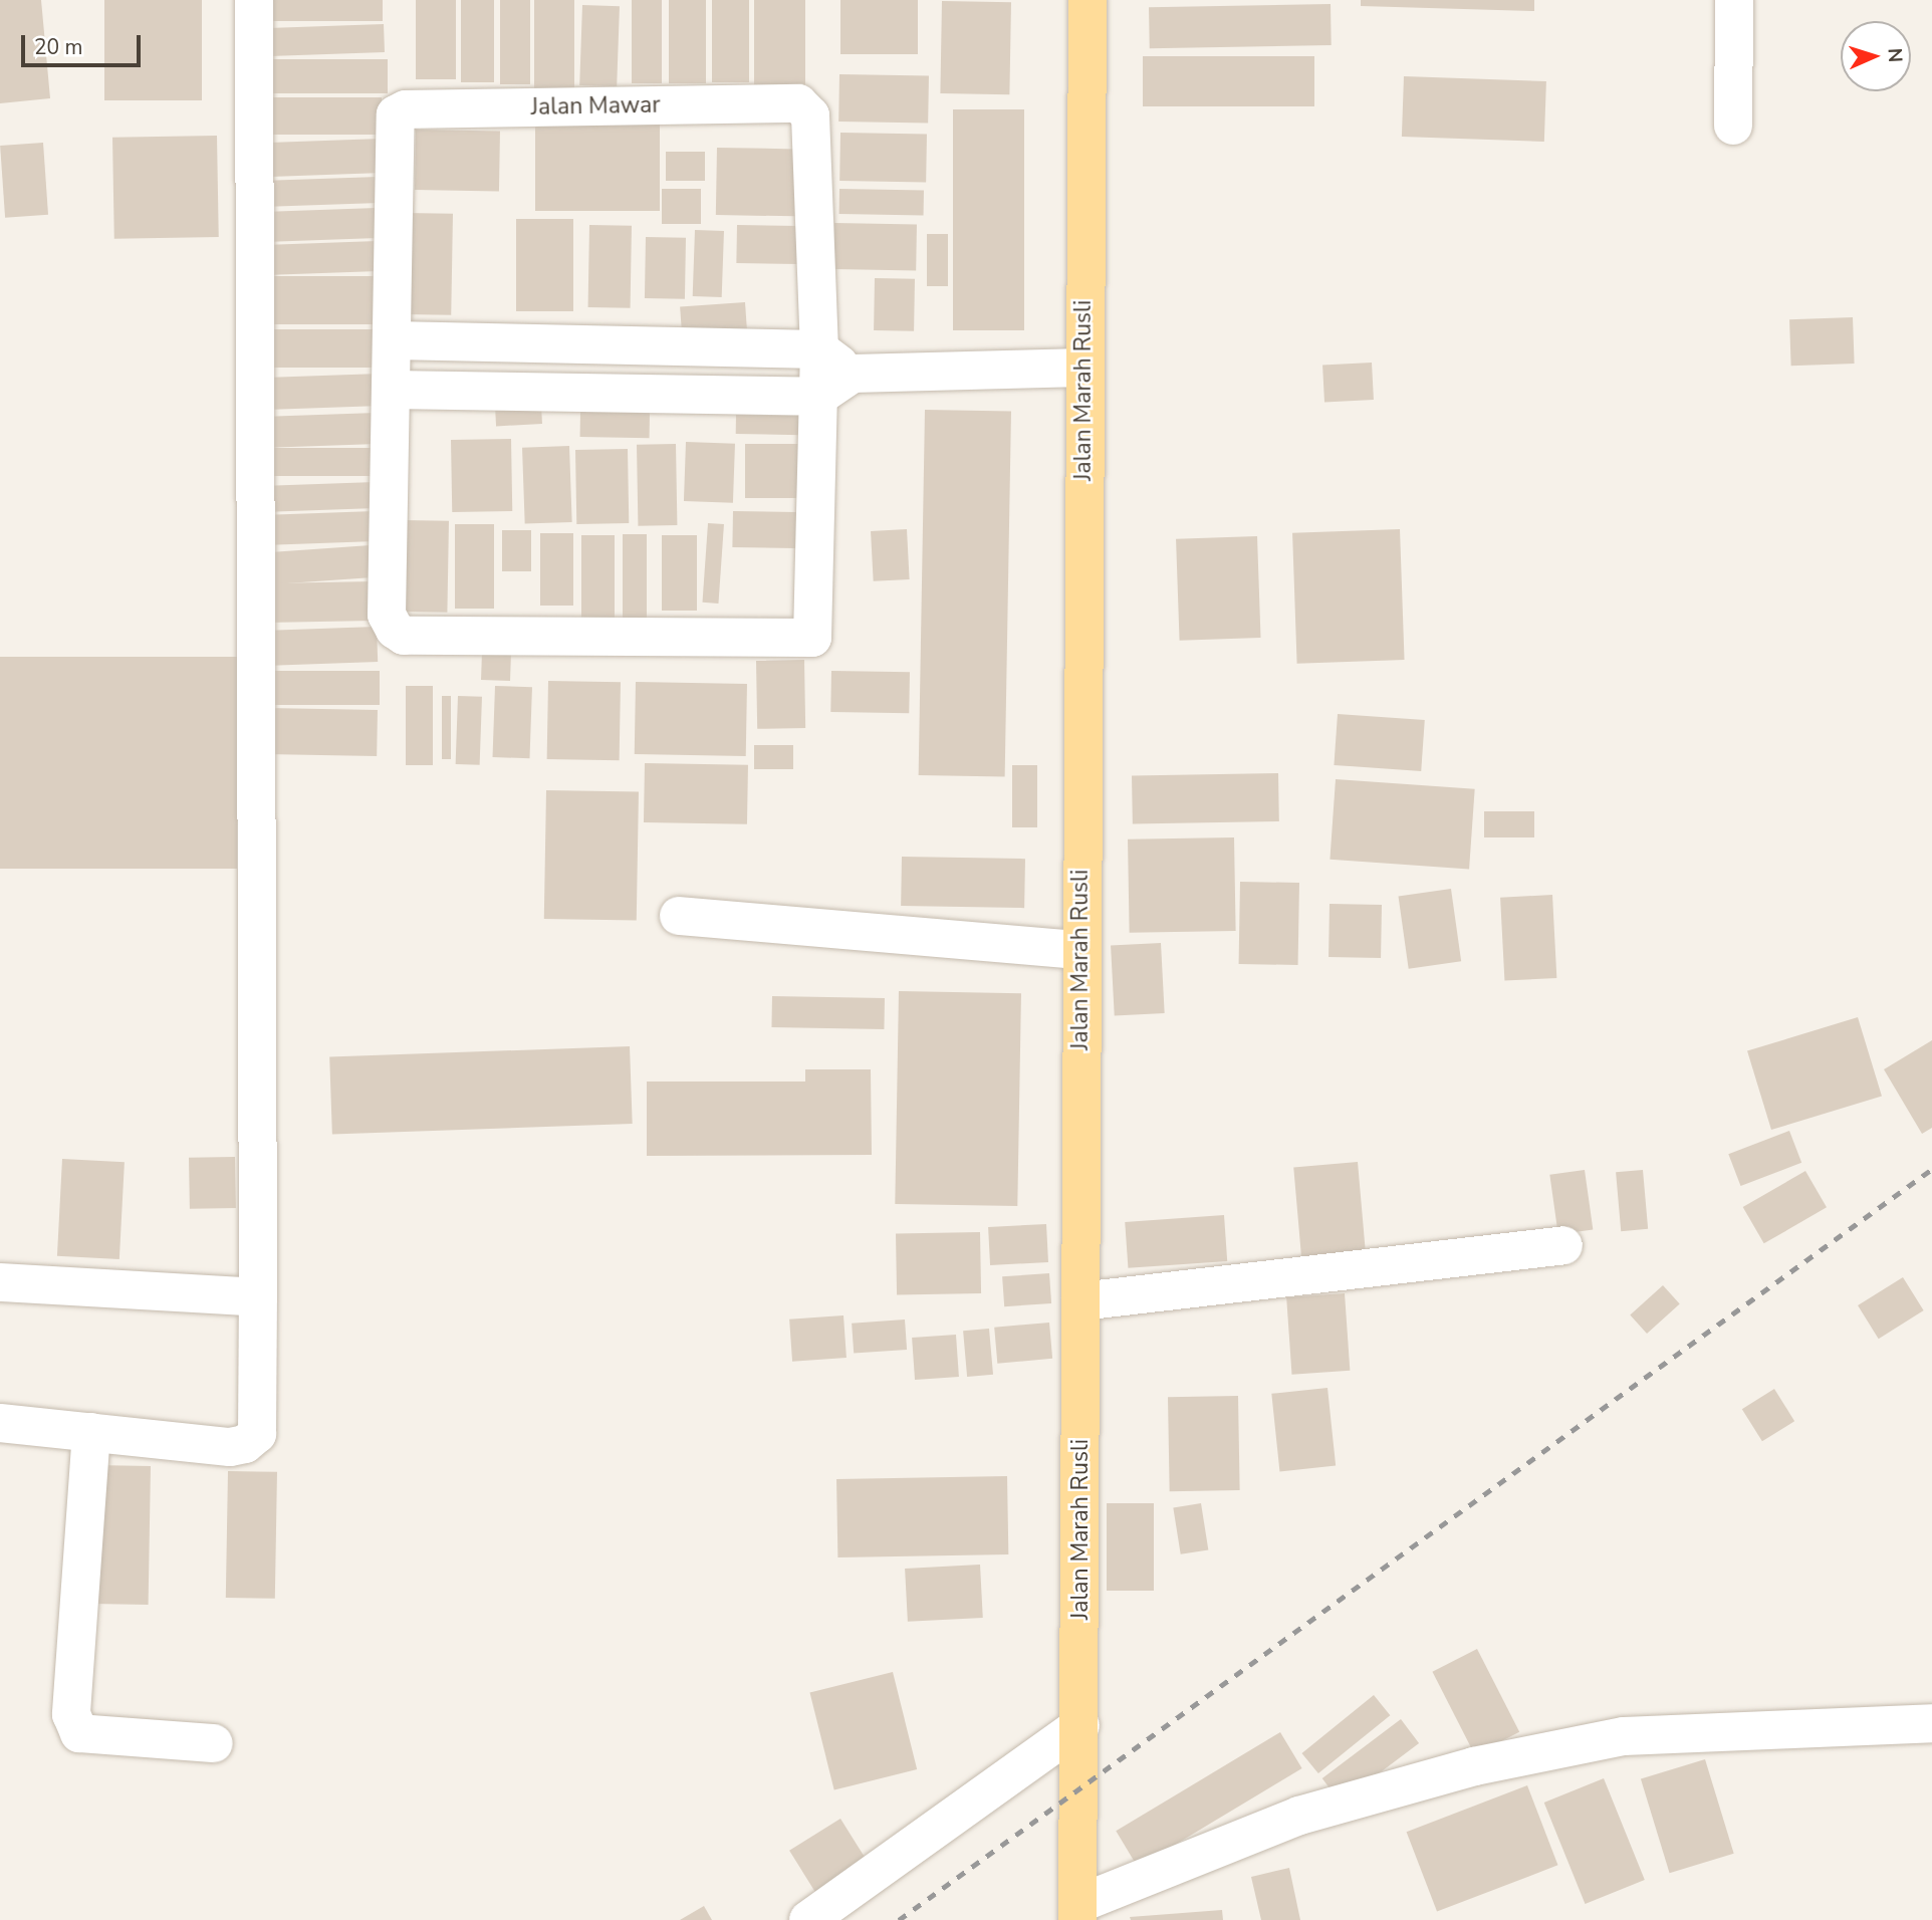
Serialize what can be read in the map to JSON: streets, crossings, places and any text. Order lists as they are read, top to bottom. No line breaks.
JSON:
{"streets":{"main road":["Jalan Marah Rusli"],"street":["Jalan Mawar"]},"scale_bar":"20 m","north":"right"}
